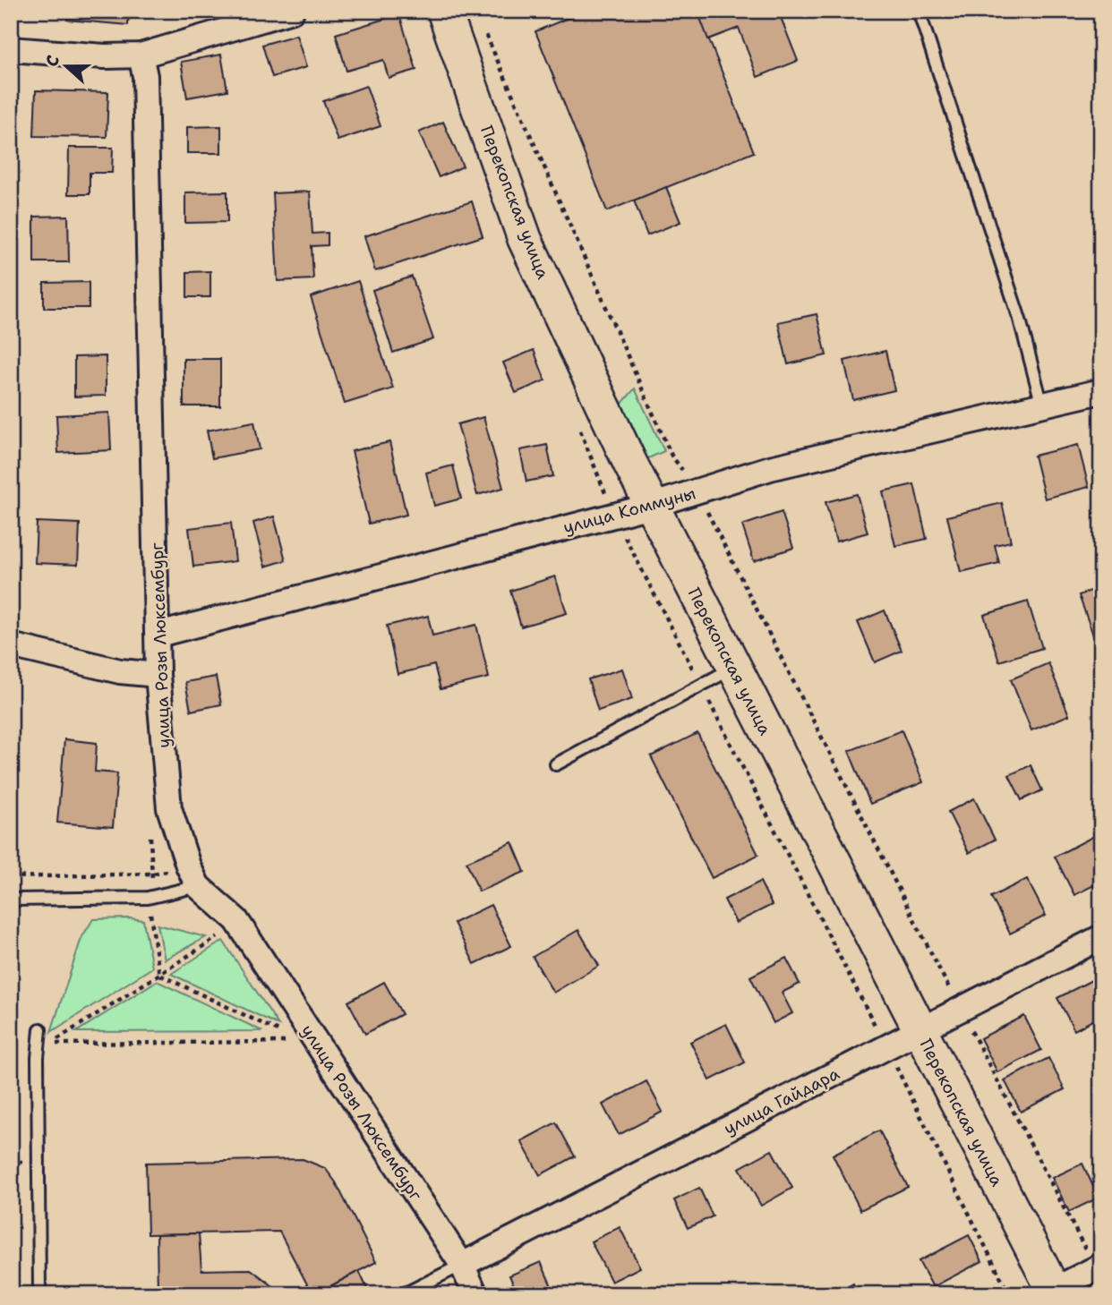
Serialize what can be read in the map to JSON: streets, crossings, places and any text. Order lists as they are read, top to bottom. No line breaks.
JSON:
{"streets":{"street":["Перекопская улица","улица Коммуны","улица Розы Люксембург","улица Гайдара"]},"crossings":[["Перекопская улица","улица Коммуны"],["Перекопская улица","улица Гайдара"],["улица Коммуны","улица Розы Люксембург"],["улица Розы Люксембург","улица Гайдара"]],"north":"left"}
